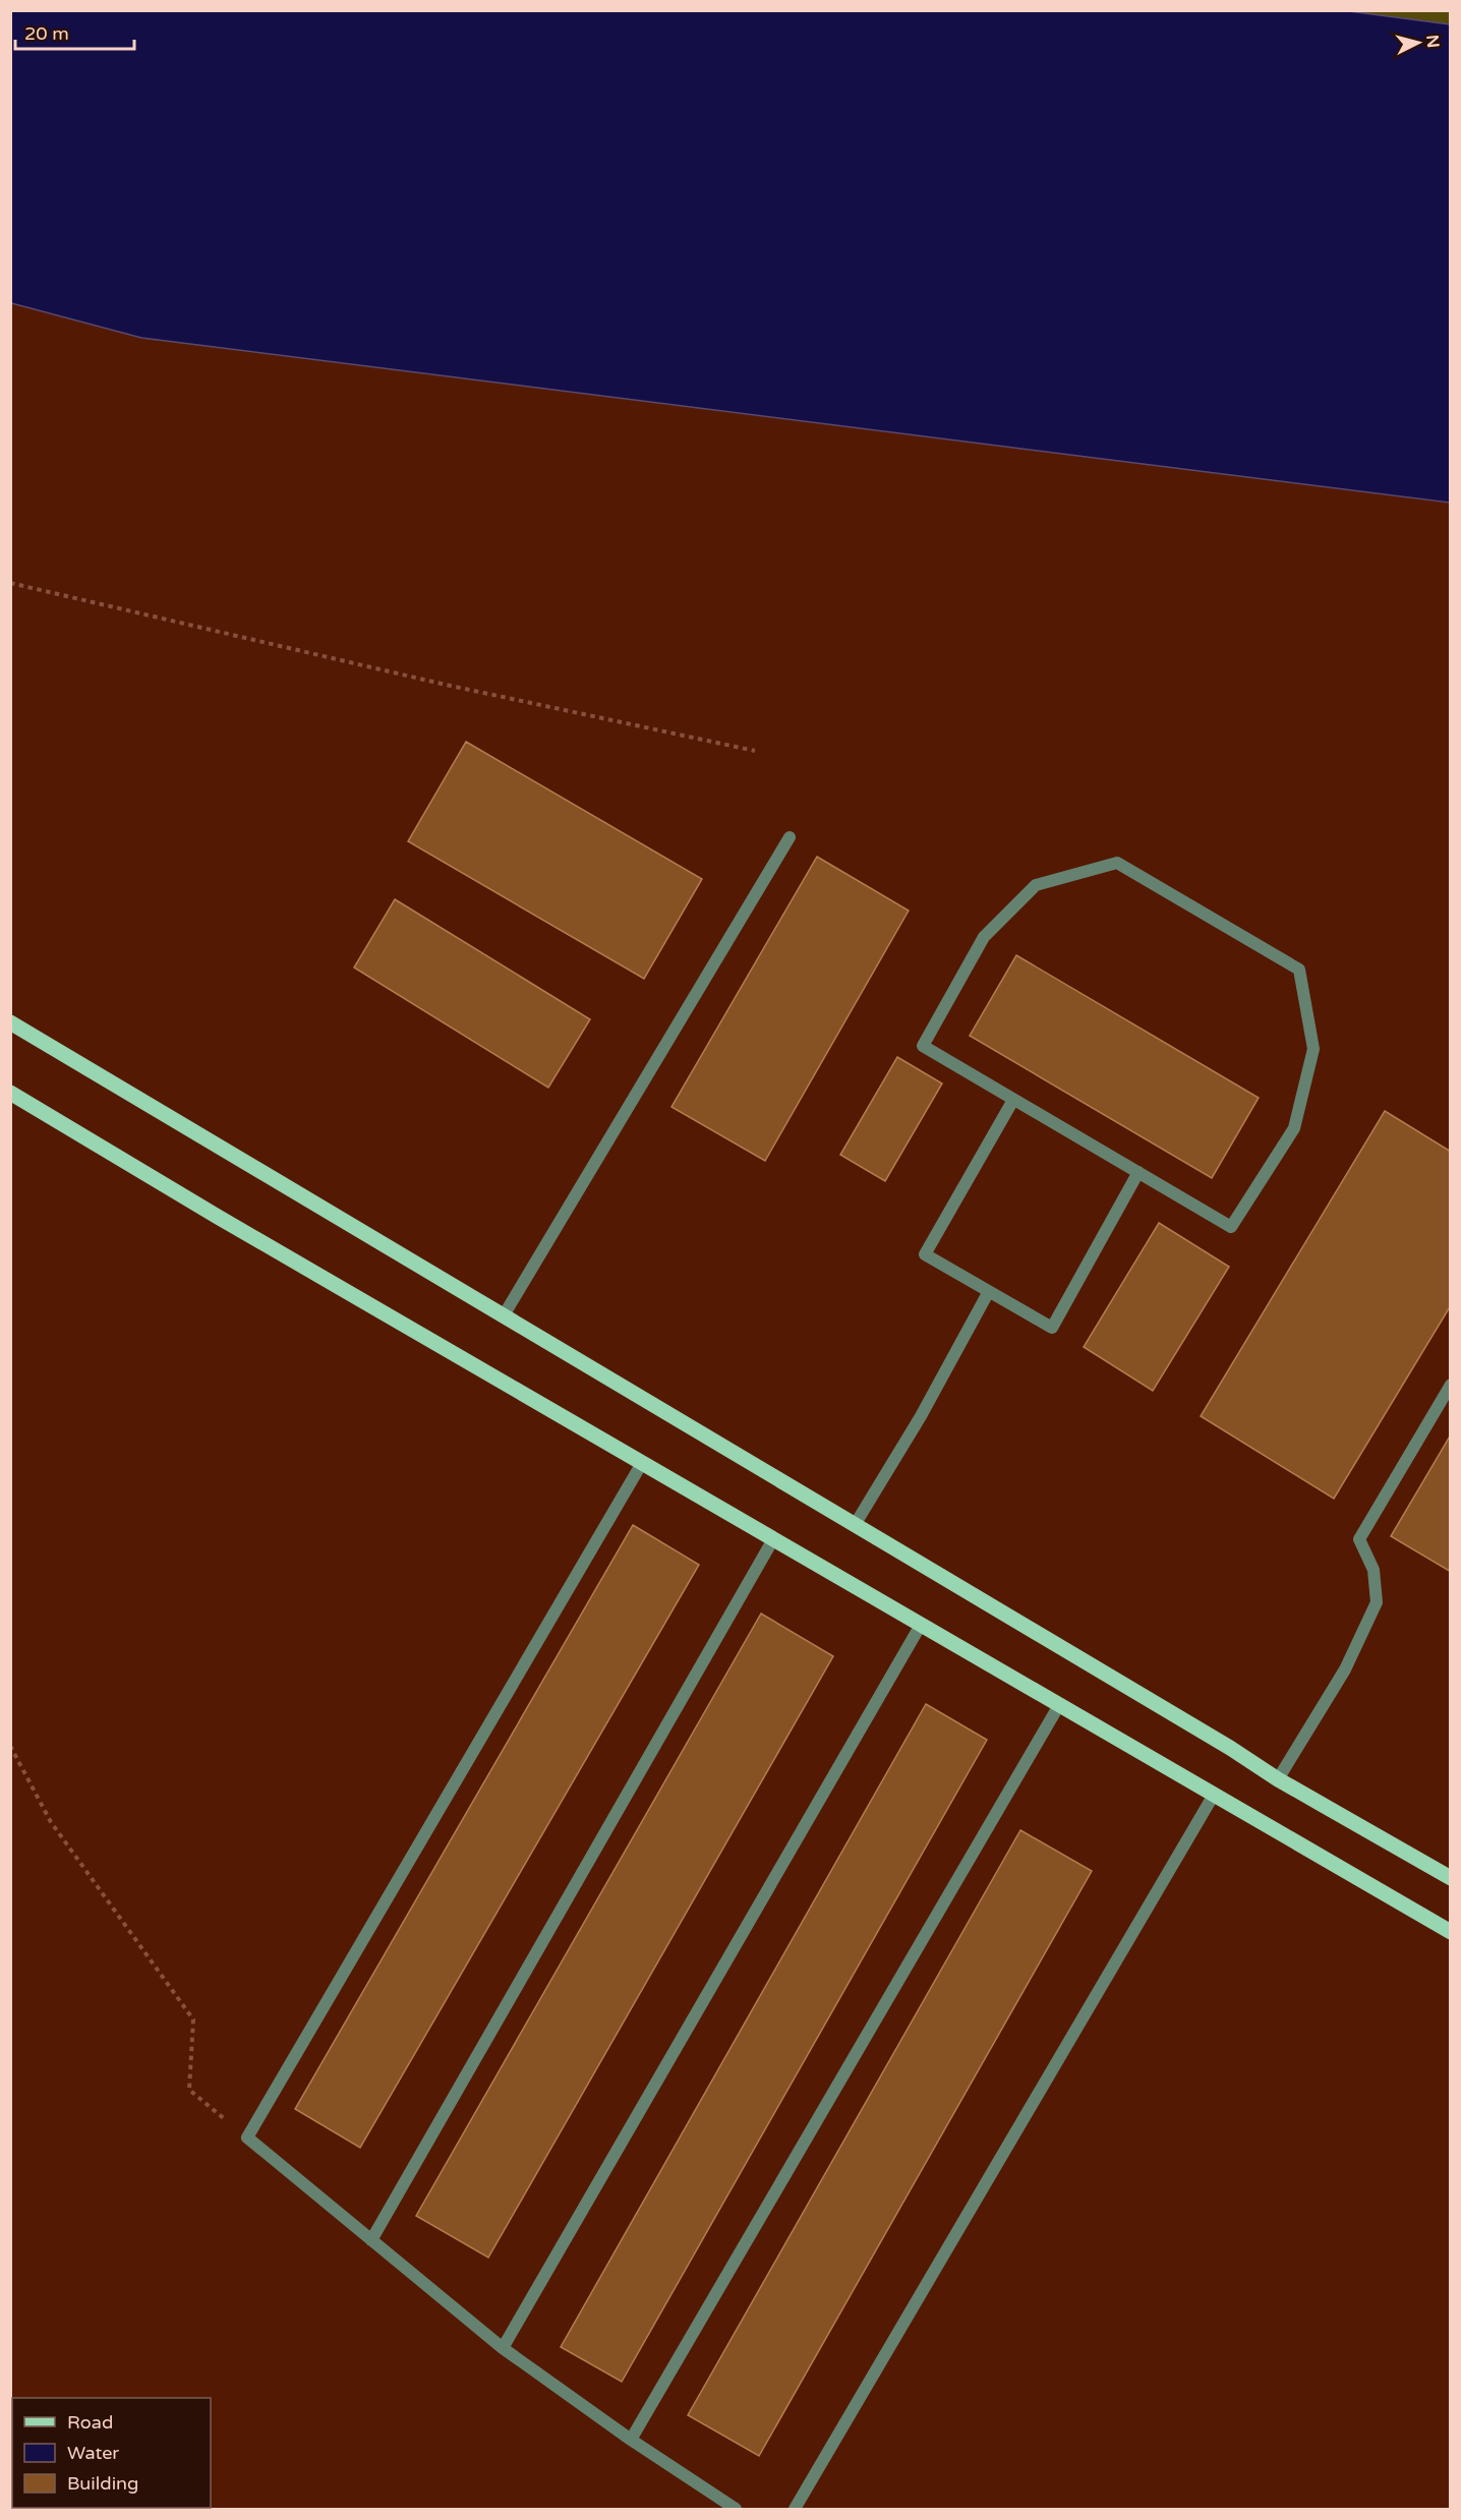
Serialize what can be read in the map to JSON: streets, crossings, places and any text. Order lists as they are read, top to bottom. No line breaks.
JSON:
{"legend":["Road","Water","Building"],"scale_bar":"20 m","north":"right"}
